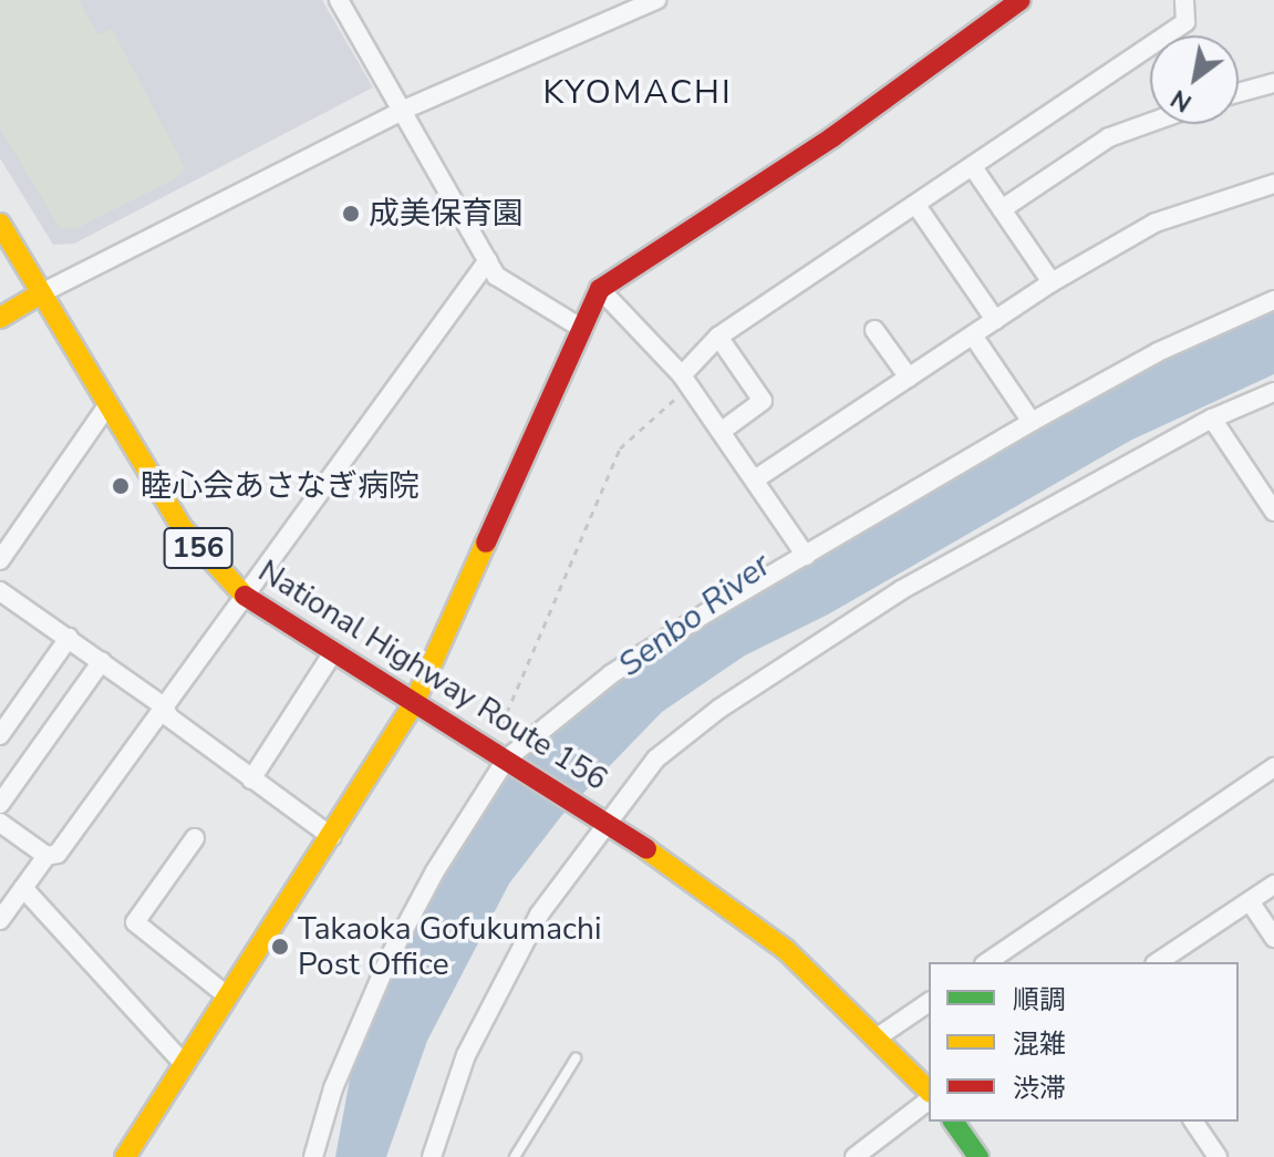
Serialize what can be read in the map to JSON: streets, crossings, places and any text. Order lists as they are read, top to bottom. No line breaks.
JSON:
{"streets":{"main road":["156","National Highway Route 156"]},"districts":["KYOMACHI"],"water":["Senbo River"],"places":["成美保育園","睦心会あさなぎ病院","Takaoka Gofukumachi Post Office"],"legend":["順調","混雑","渋滞"],"north":"bottom left"}
